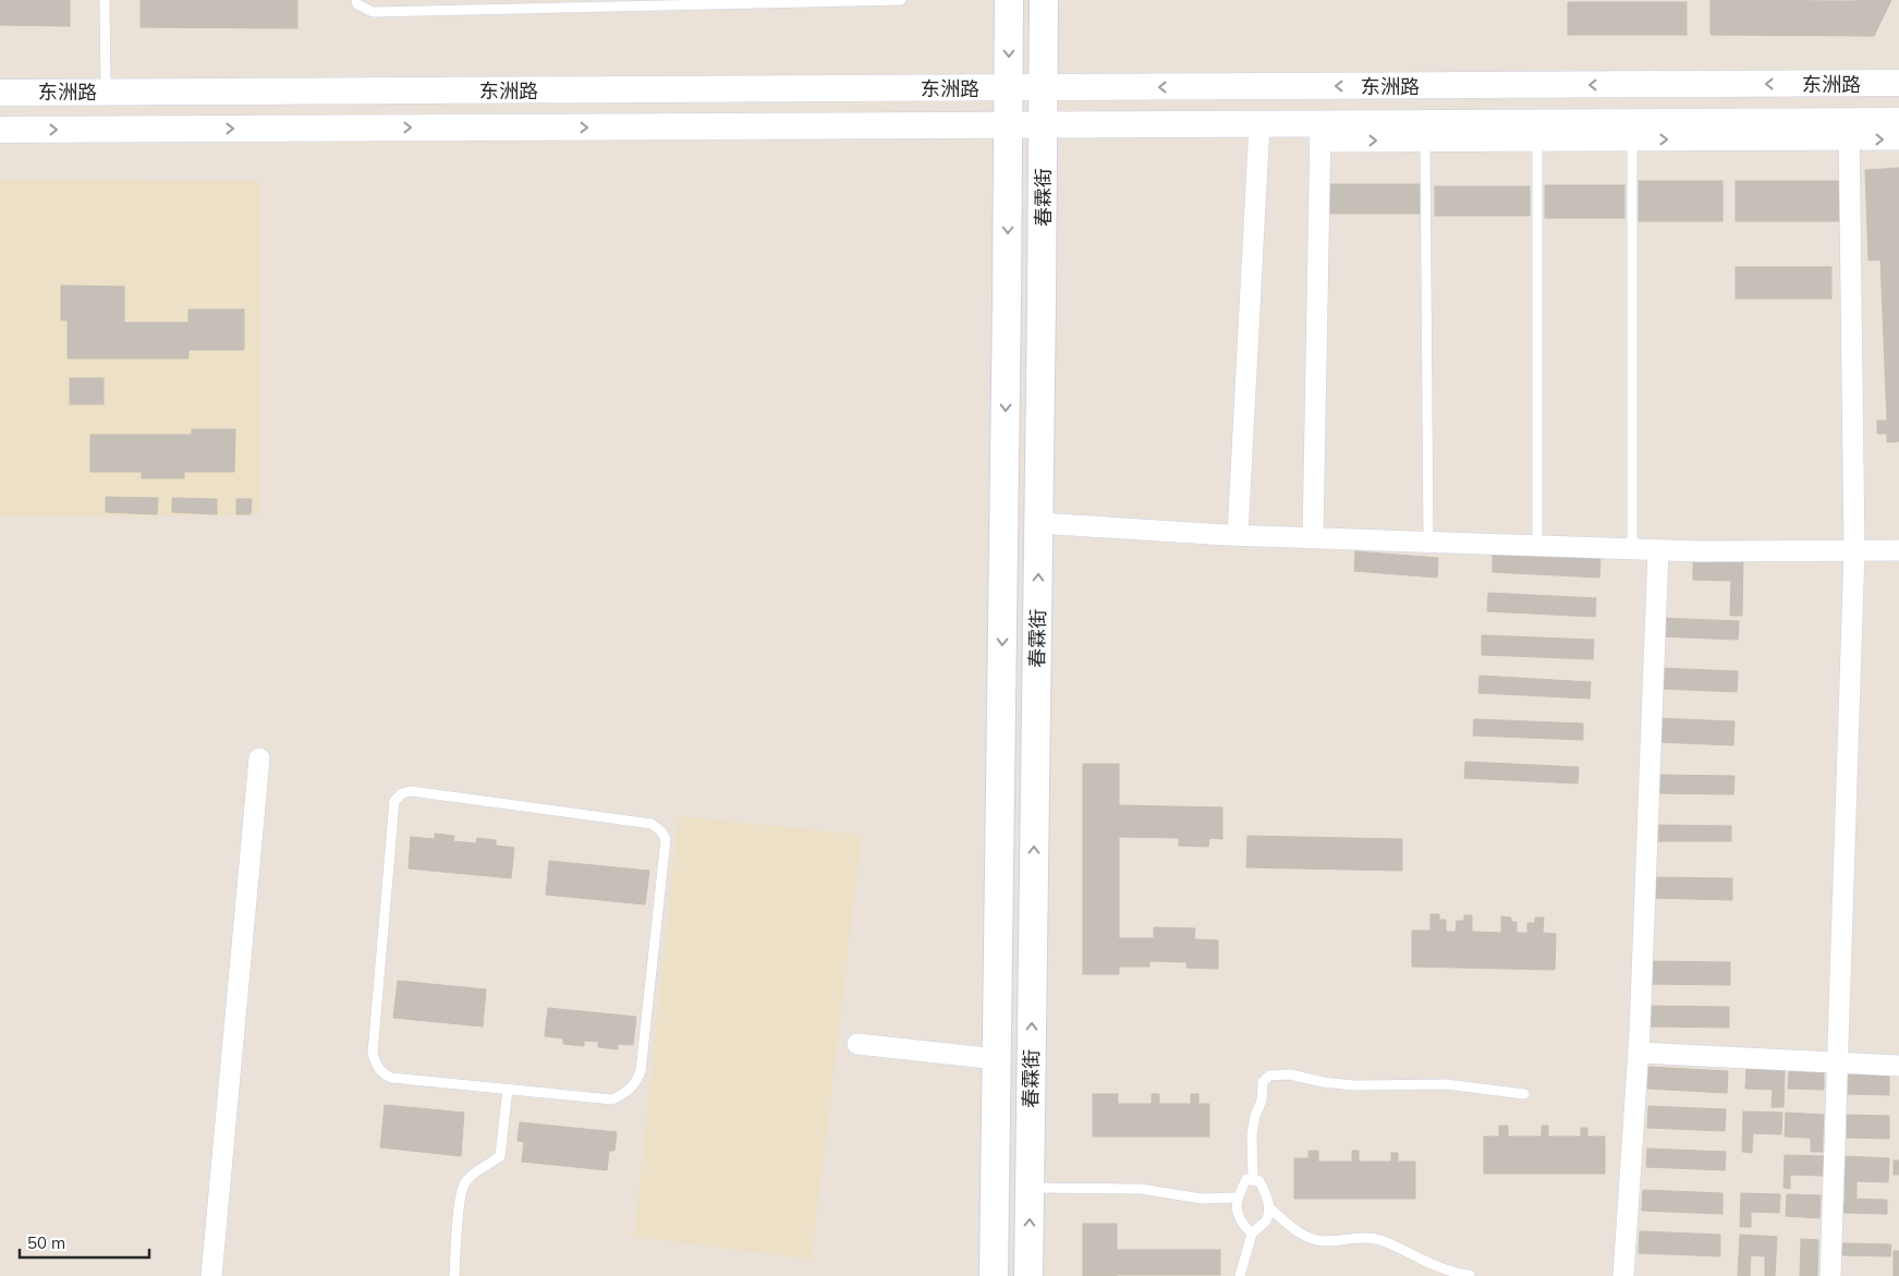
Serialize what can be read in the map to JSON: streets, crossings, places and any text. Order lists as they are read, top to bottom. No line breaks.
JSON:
{"streets":{"main road":["春霖街"],"street":["东洲路"]},"crossings":[["东洲路","春霖街"]],"scale_bar":"50 m"}
